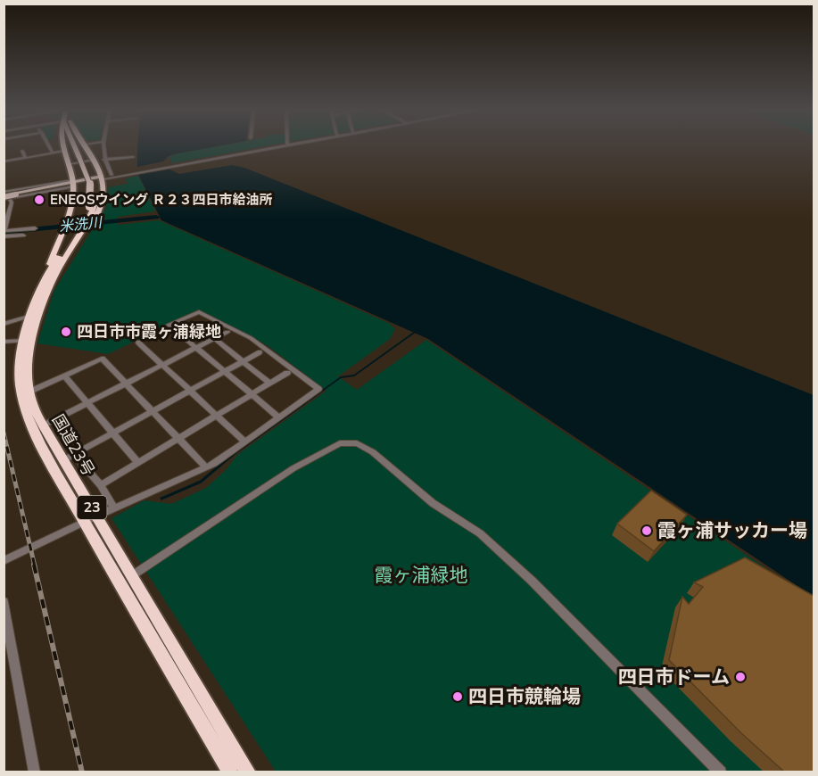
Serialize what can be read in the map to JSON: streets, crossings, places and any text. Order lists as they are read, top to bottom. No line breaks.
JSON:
{"streets":{"highway":["国道23号","23"]},"water":["米洗川"],"parks":["霞ヶ浦緑地"],"places":["ENEOSウイング Ｒ２３四日市給油所","四日市市霞ヶ浦緑地","霞ヶ浦サッカー場","四日市ドーム","四日市競輪場"]}
